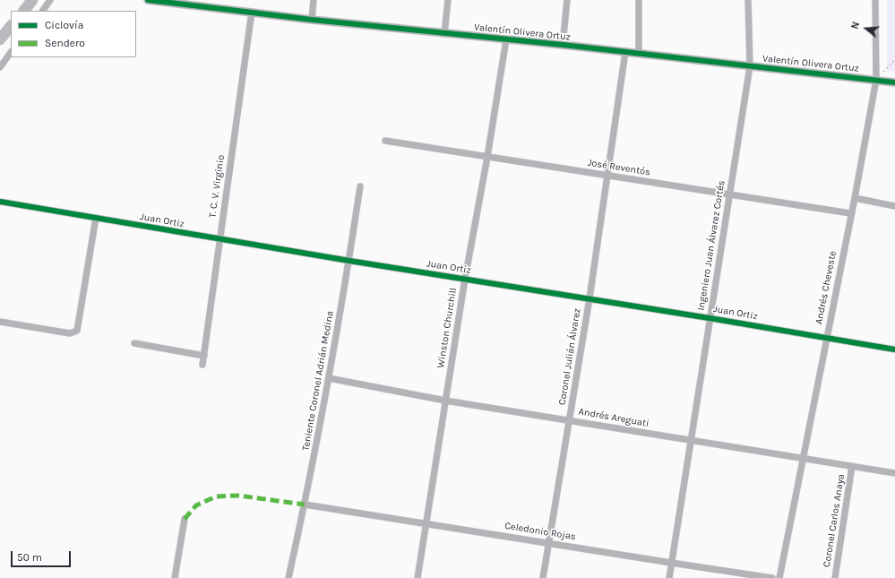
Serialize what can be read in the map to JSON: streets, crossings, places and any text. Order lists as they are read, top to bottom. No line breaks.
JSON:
{"streets":{"street":["Valentín Olivera Ortuz","José Reventós","T. C. V. Virginio","Juan Ortiz","Ingeniero Juan Álvarez Cortés","Andrés Cheveste","Winston Churchill","Coronel Julián Álvarez","Teniente Coronel Adrián Medina","Andrés Areguati","Coronel Carlos Anaya","Celedonio Rojas"]},"crossings":[["Valentín Olivera Ortuz","T. C. V. Virginio"],["Valentín Olivera Ortuz","Ingeniero Juan Álvarez Cortés"],["Valentín Olivera Ortuz","Andrés Cheveste"],["Valentín Olivera Ortuz","Winston Churchill"],["Valentín Olivera Ortuz","Coronel Julián Álvarez"],["José Reventós","Ingeniero Juan Álvarez Cortés"],["José Reventós","Andrés Cheveste"],["José Reventós","Winston Churchill"],["José Reventós","Coronel Julián Álvarez"],["T. C. V. Virginio","Juan Ortiz"],["Juan Ortiz","Ingeniero Juan Álvarez Cortés"],["Juan Ortiz","Andrés Cheveste"],["Juan Ortiz","Winston Churchill"],["Juan Ortiz","Coronel Julián Álvarez"],["Juan Ortiz","Teniente Coronel Adrián Medina"],["Ingeniero Juan Álvarez Cortés","Andrés Areguati"],["Ingeniero Juan Álvarez Cortés","Celedonio Rojas"],["Andrés Cheveste","Andrés Areguati"],["Winston Churchill","Andrés Areguati"],["Winston Churchill","Celedonio Rojas"],["Coronel Julián Álvarez","Andrés Areguati"],["Coronel Julián Álvarez","Celedonio Rojas"],["Teniente Coronel Adrián Medina","Andrés Areguati"],["Teniente Coronel Adrián Medina","Celedonio Rojas"],["Andrés Areguati","Coronel Carlos Anaya"]],"legend":["Ciclovía","Sendero"],"scale_bar":"50 m","north":"left"}
